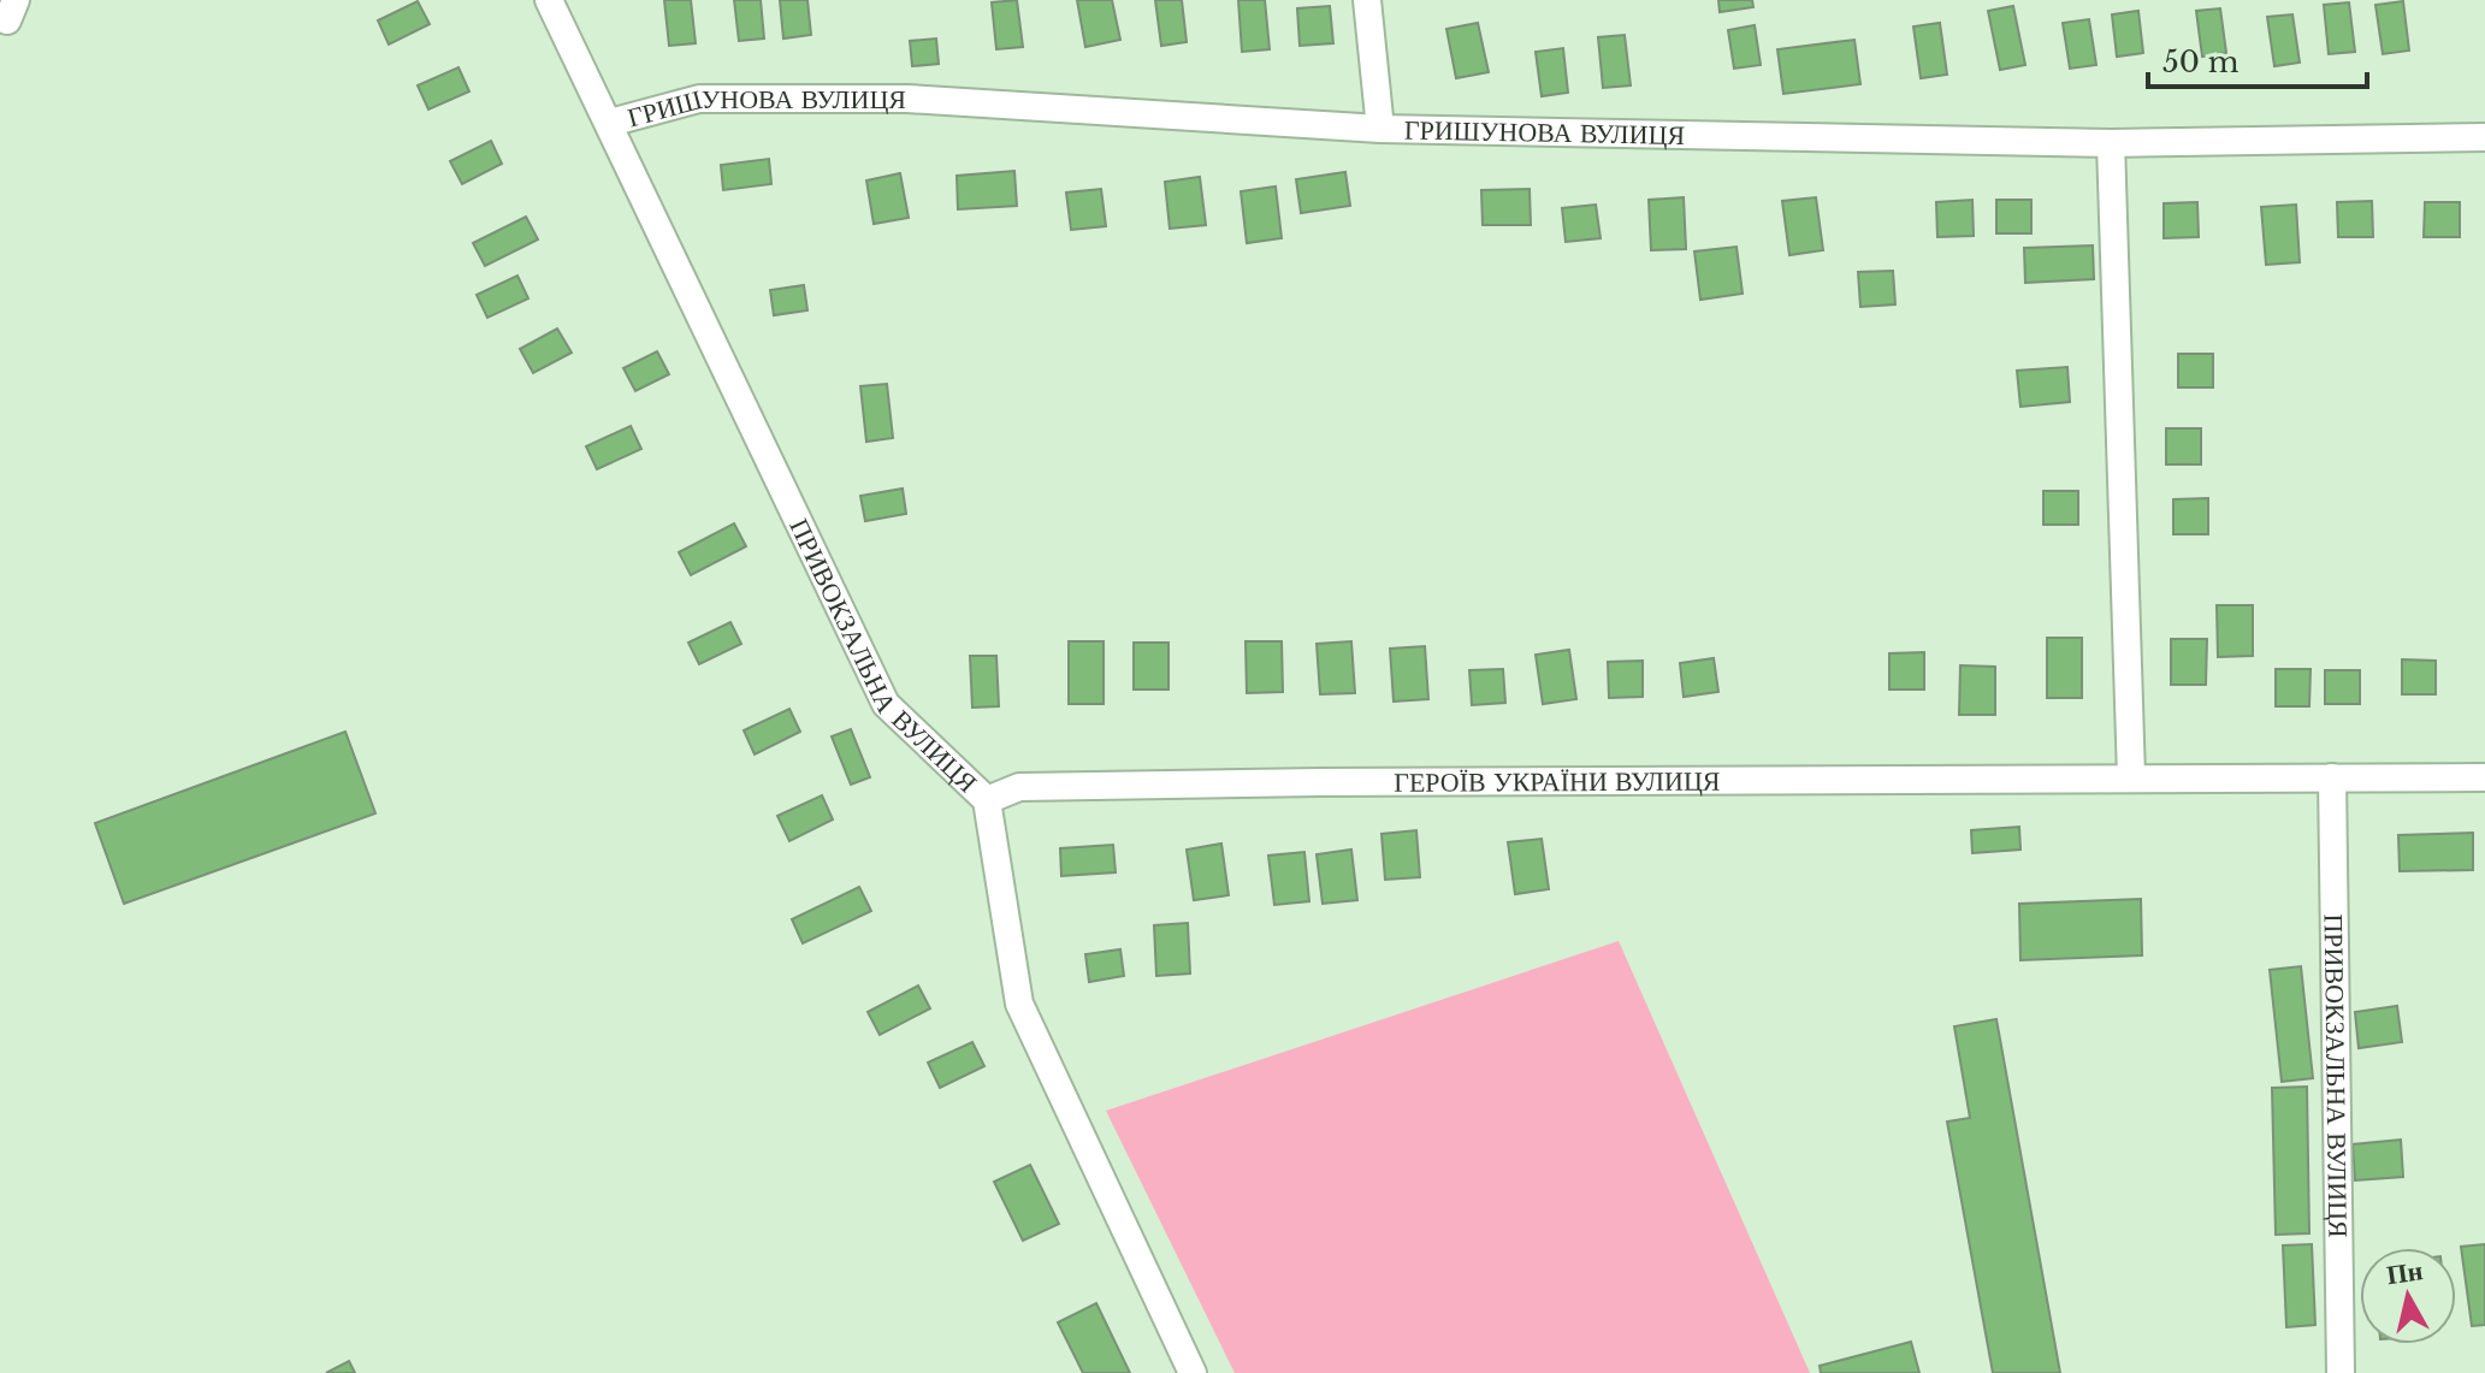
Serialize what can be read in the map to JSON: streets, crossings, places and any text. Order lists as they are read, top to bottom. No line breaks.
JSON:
{"streets":{"street":["ГРИШУНОВА ВУЛИЦЯ","ПРИВОКЗАЛЬНА ВУЛИЦЯ","ГЕРОЇВ УКРАЇНИ ВУЛИЦЯ"]},"crossings":[["ГРИШУНОВА ВУЛИЦЯ","ПРИВОКЗАЛЬНА ВУЛИЦЯ"],["ПРИВОКЗАЛЬНА ВУЛИЦЯ","ГЕРОЇВ УКРАЇНИ ВУЛИЦЯ"]],"scale_bar":"50 m","north":"top"}
